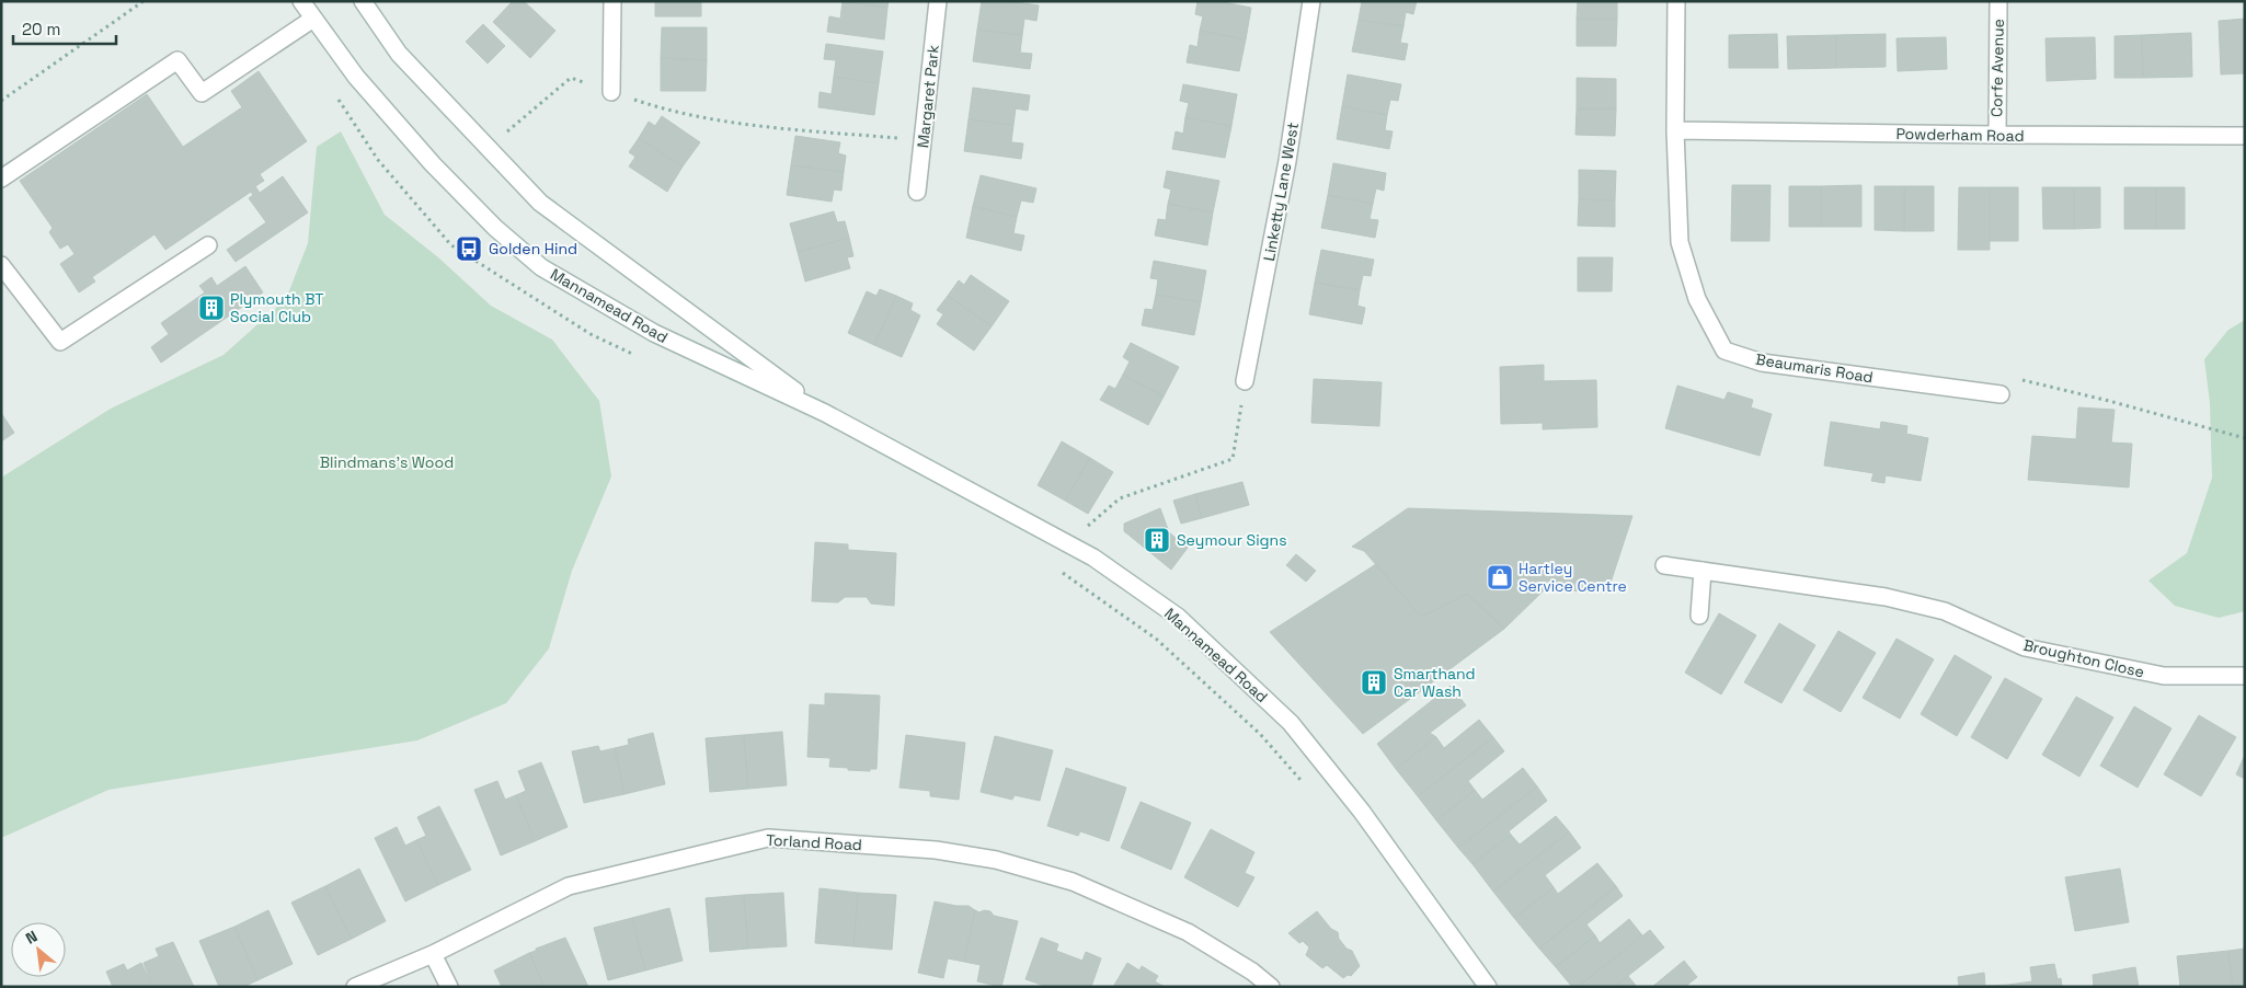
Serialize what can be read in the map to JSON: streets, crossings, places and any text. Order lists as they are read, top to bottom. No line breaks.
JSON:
{"streets":{"street":["Corfe Avenue","Margaret Park","Powderham Road","Linketty Lane West","Mannamead Road","Beaumaris Road","Broughton Close","Torland Road"]},"crossings":[["Corfe Avenue","Powderham Road"],["Powderham Road","Beaumaris Road"]],"parks":["Blindmans's Wood"],"places":{"bus stop":["Golden Hind"],"building":["Plymouth BT Social Club","Seymour Signs","Smarthand Car Wash"],"shop":["Hartley Service Centre"]},"scale_bar":"20 m","north":"top left"}
